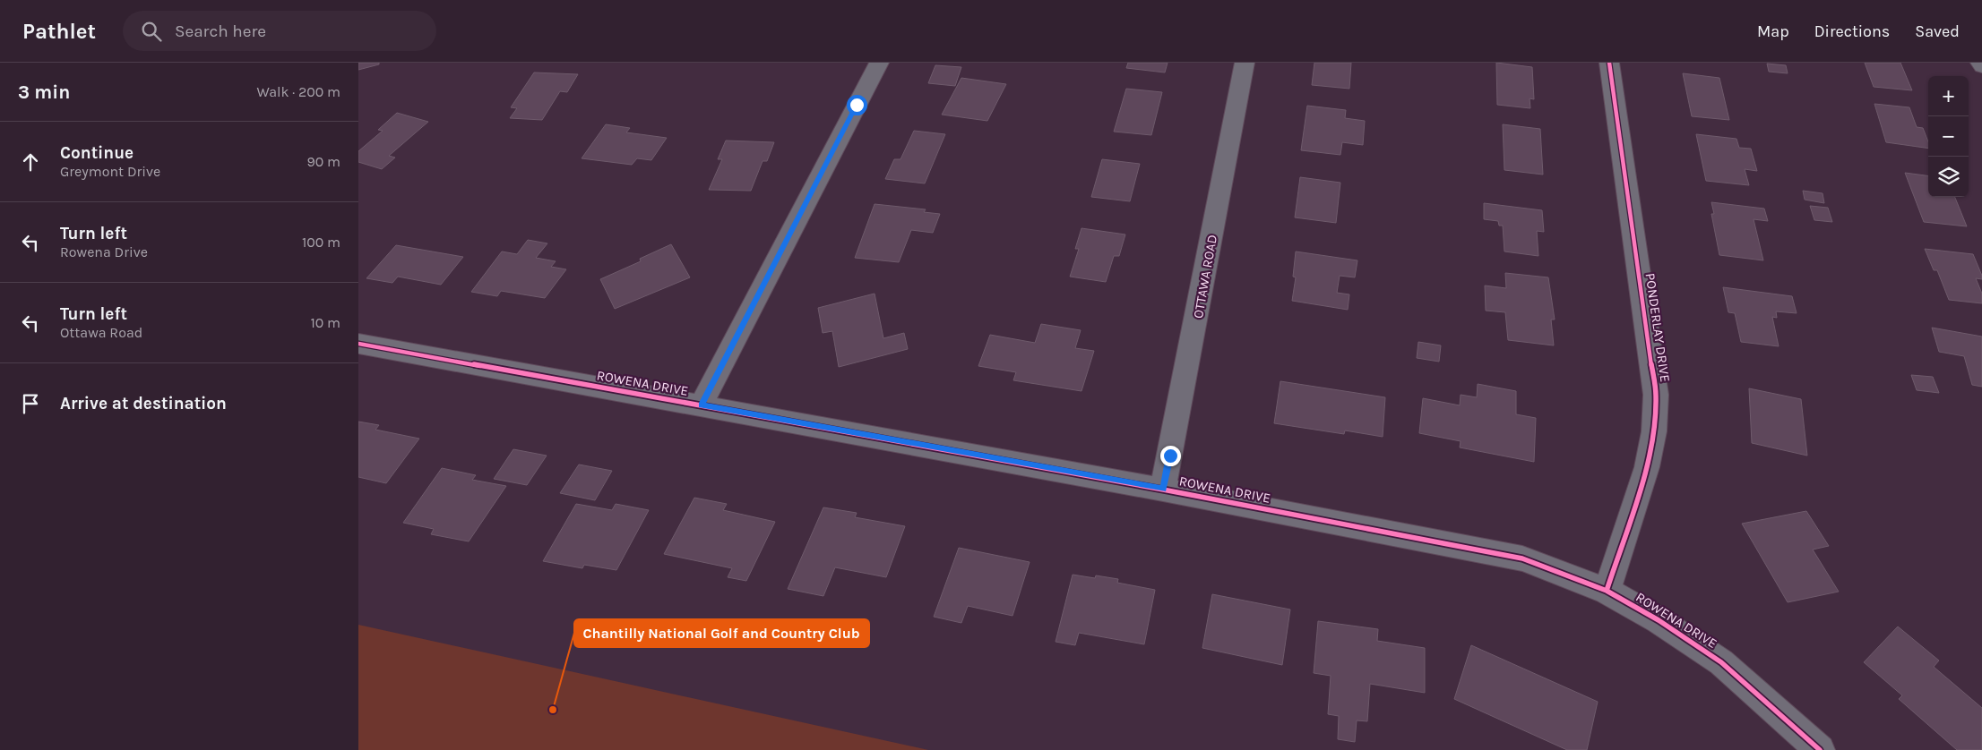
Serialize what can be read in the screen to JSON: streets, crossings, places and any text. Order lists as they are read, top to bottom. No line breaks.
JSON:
{"streets":{"street":["OTTAWA ROAD","PONDERLAY DRIVE","ROWENA DRIVE"]},"crossings":[["OTTAWA ROAD","ROWENA DRIVE"],["PONDERLAY DRIVE","ROWENA DRIVE"]],"places":["Chantilly National Golf and Country Club"],"page":{"header":"Pathlet","search":"Search here","nav":["Map","Directions","Saved"],"heading":["3 min","Walk · 200 m"],"map_buttons":["+","−"],"list":[["Continue","Greymont Drive","90 m"],["Turn left","Rowena Drive","100 m"],["Turn left","Ottawa Road","10 m"],"Arrive at destination"]}}
